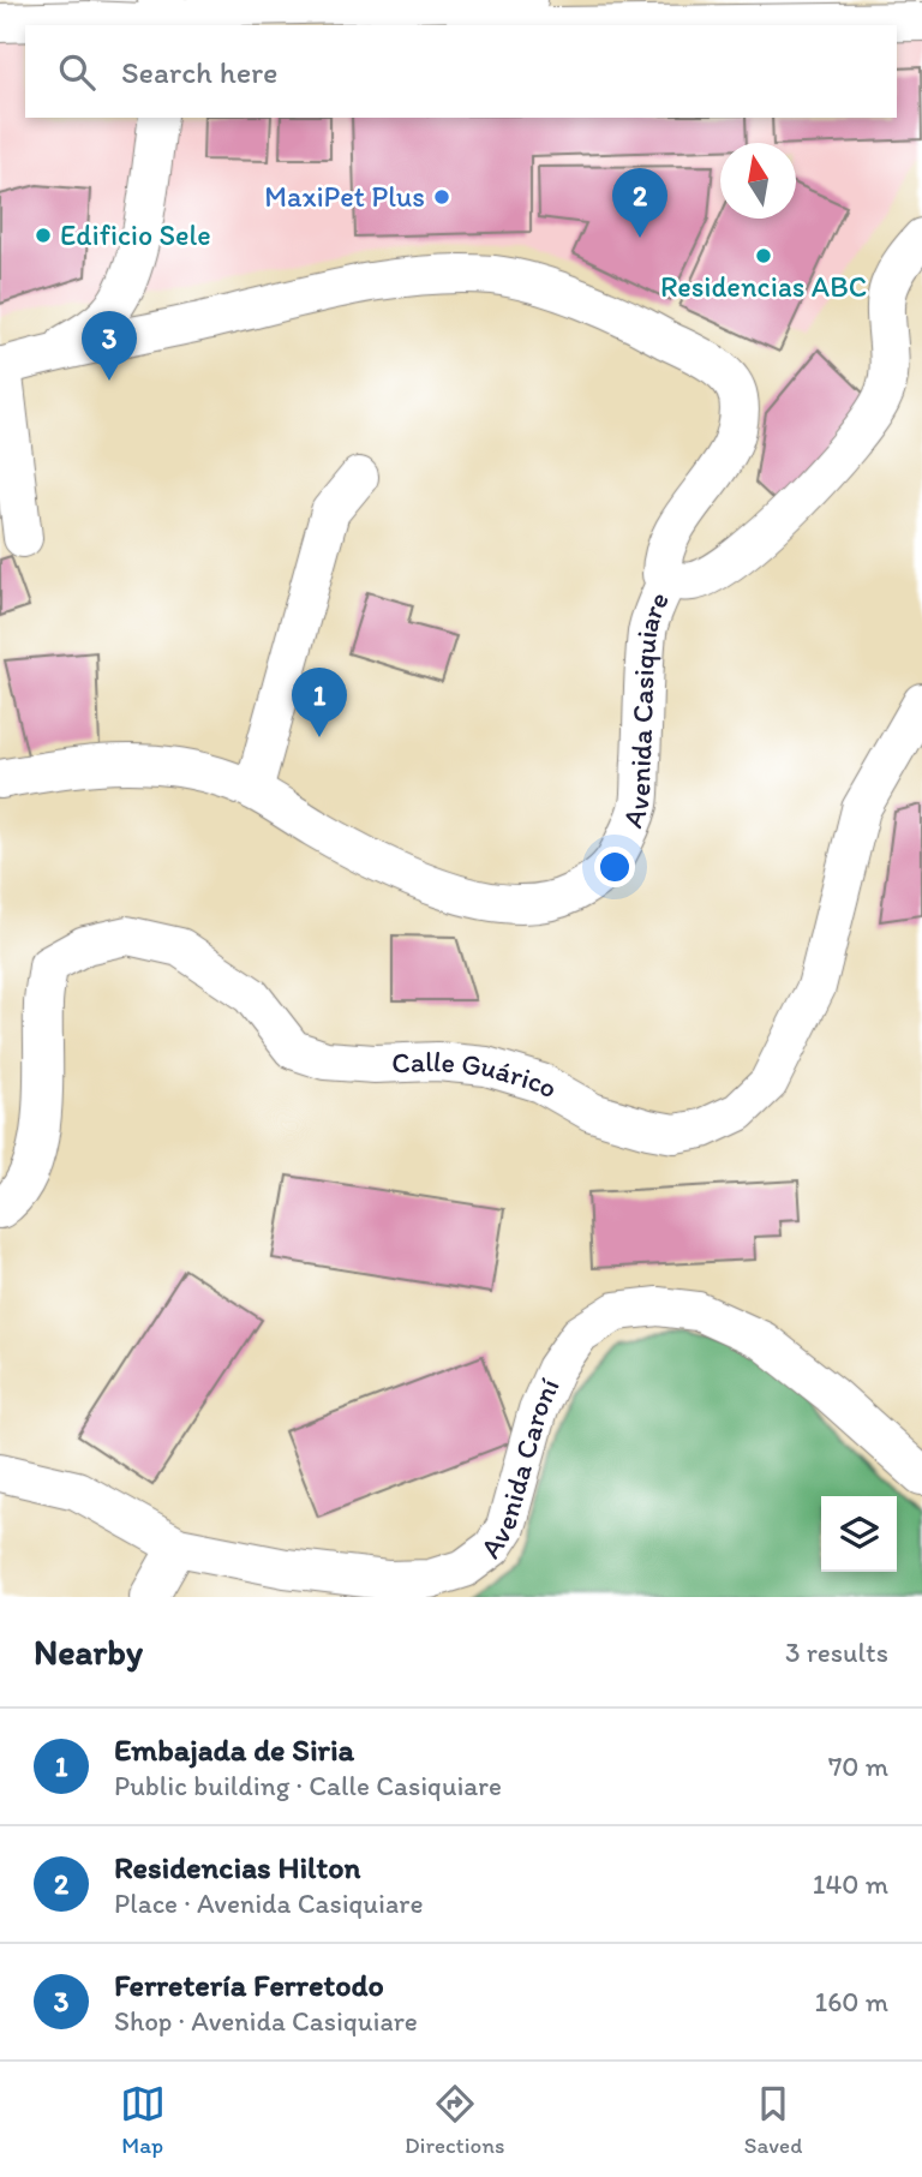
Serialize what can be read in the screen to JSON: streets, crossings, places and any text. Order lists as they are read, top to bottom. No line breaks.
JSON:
{"streets":{"street":["Avenida Casiquiare","Calle Guárico","Avenida Caroní"]},"places":["MaxiPet Plus","Edificio Sele","Residencias ABC"],"north":"top","page":{"search":"Search here","pins":["2","3","1"],"heading":["Nearby","3 results"],"list":[{"mark":"1","name":"Embajada de Siria","note":"Public building · Calle Casiquiare","value":"70 m"},{"mark":"2","name":"Residencias Hilton","note":"Place · Avenida Casiquiare","value":"140 m"},{"mark":"3","name":"Ferretería Ferretodo","note":"Shop · Avenida Casiquiare","value":"160 m"}],"nav":["Map","Directions","Saved"]}}
